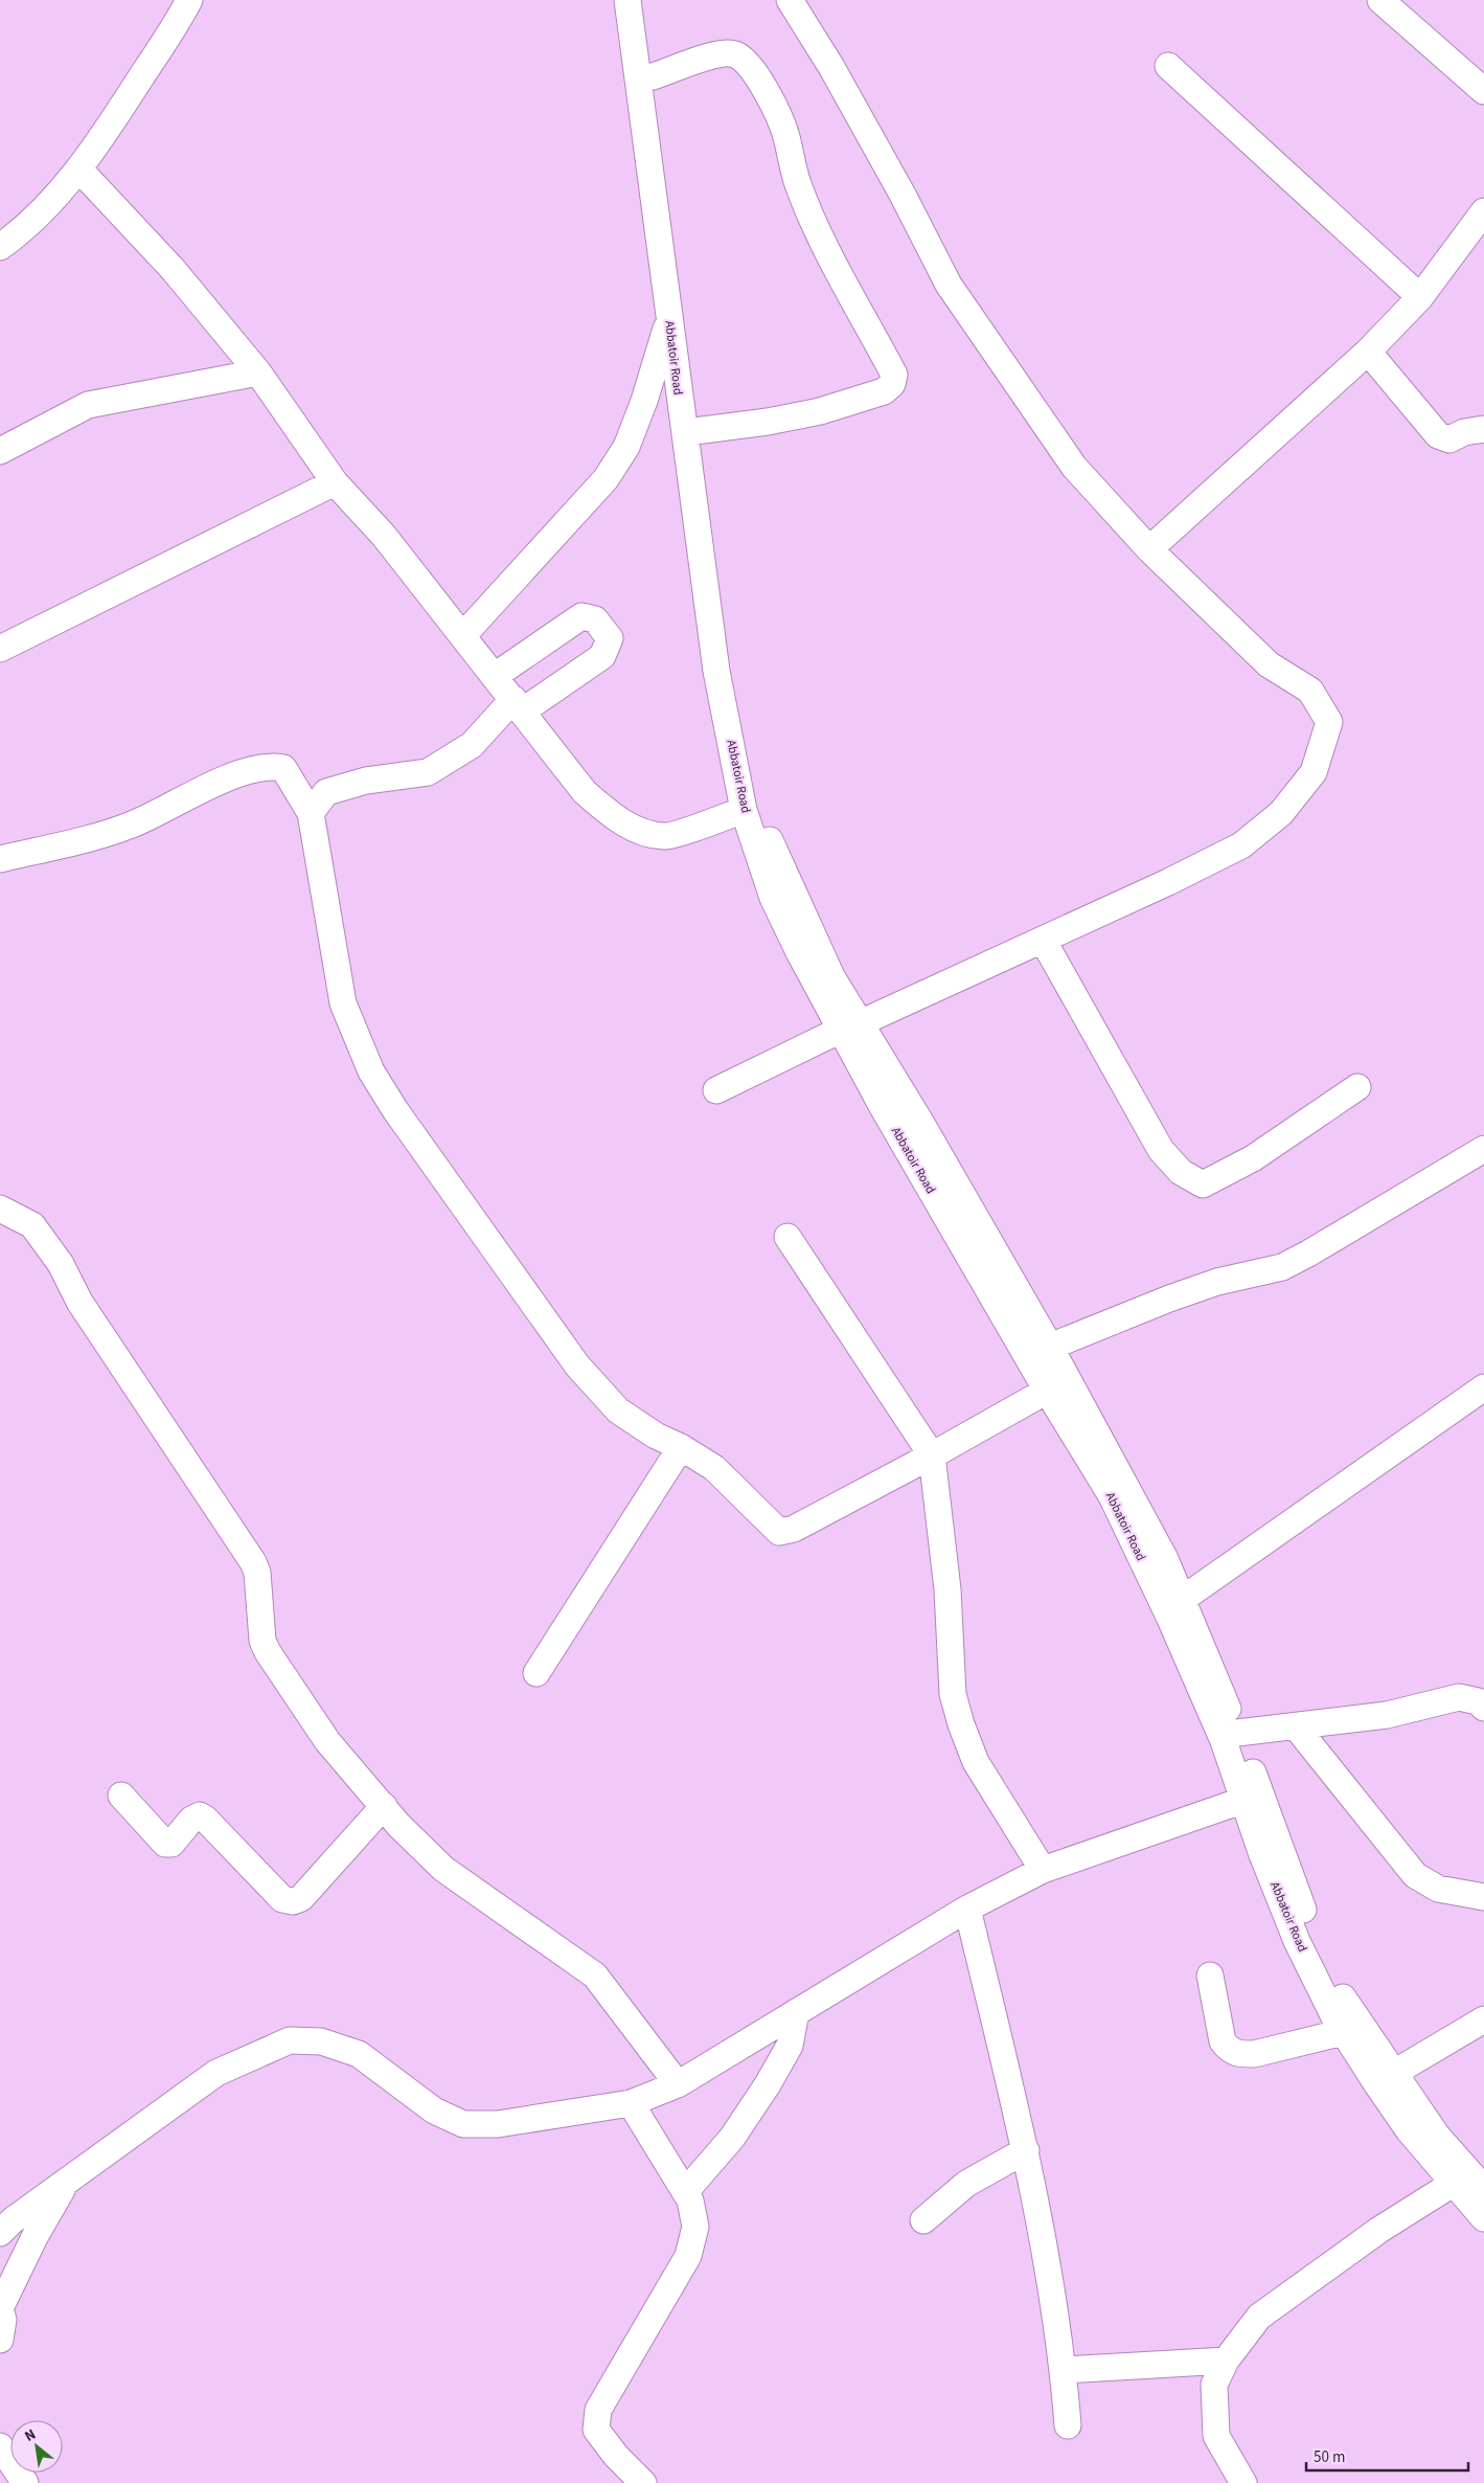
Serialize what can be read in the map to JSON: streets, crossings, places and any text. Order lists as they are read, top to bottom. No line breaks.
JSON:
{"streets":{"street":["Abbatoir Road"]},"scale_bar":"50 m","north":"top left"}
